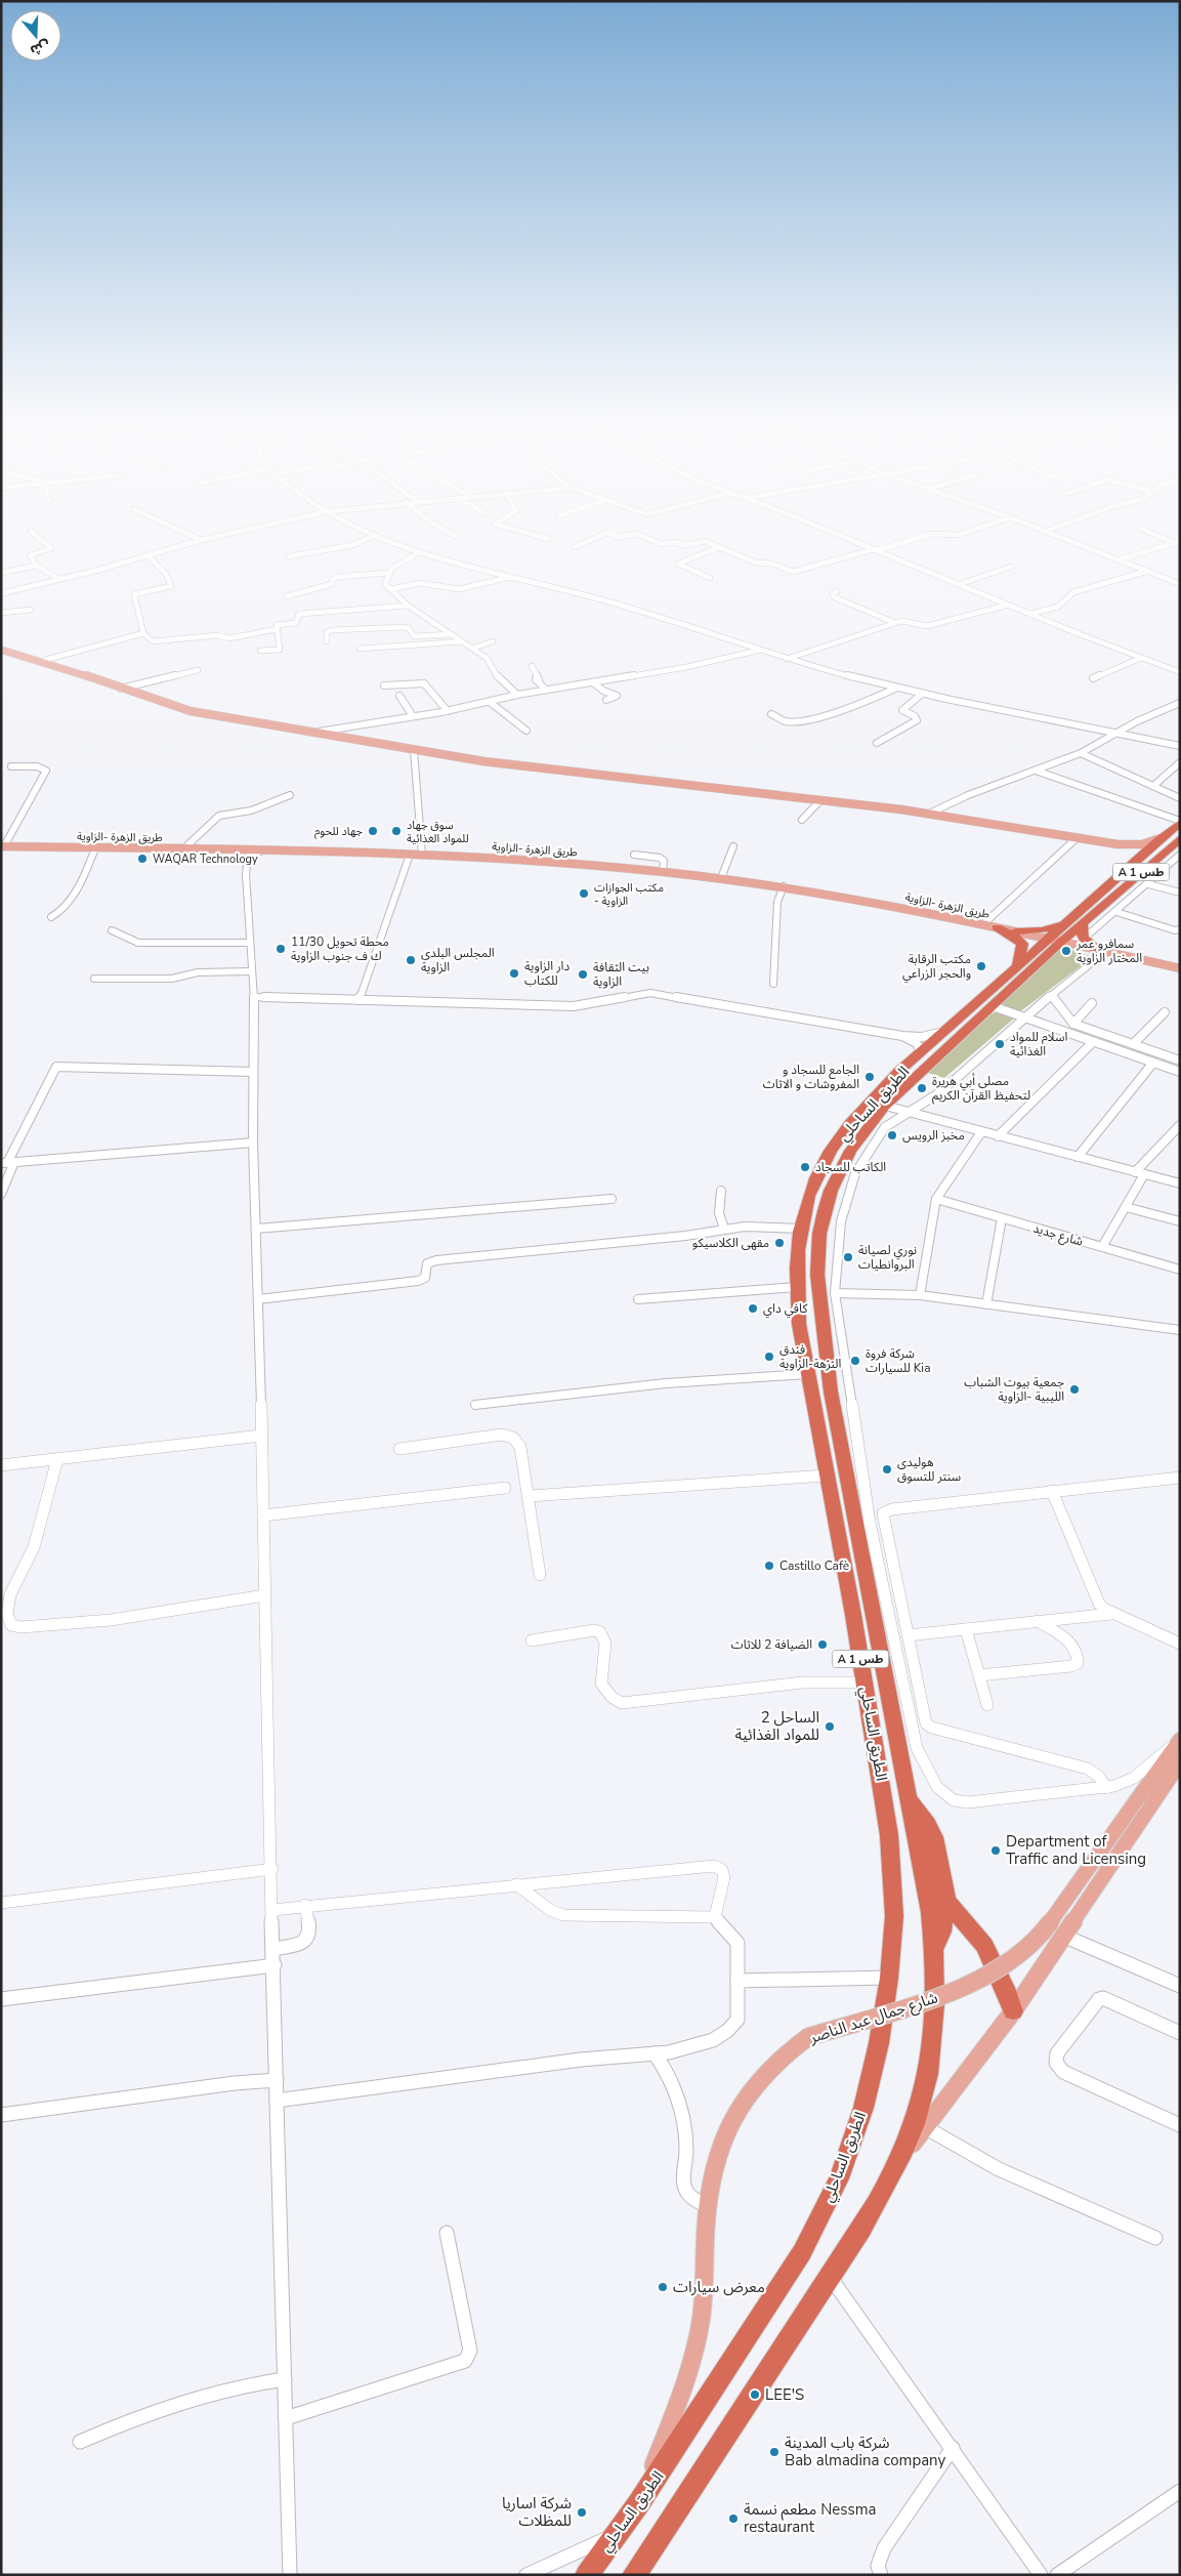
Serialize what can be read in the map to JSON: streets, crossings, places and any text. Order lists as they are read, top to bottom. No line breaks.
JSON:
{"streets":{"highway":["A 1 طس","الطريق الساحلي"],"main road":["طريق الزهرة -الزاوية","شارع جمال عبد الناصر"],"street":["شارع جديد"]},"crossings":[["طريق الزهرة -الزاوية","الطريق الساحلي"],["الطريق الساحلي","شارع جمال عبد الناصر"]],"places":["جهاد للحوم","سوق جهاد للمواد الغذائية","WAQAR Technology","مكتب الجوازات - الزاوية","محطة تحويل 11/30 ك ف جنوب الزاوية","سمافرو عمر المختار الزاوية","المجلس البلدي الزاوية","مكتب الرقابة والحجر الزراعي","دار الزاوية للكتاب","بيت الثقافة الزاوية","اسلام للمواد الغذائية","الجامع للسجاد و المفروشات و الاثاث","مصلى أبي هريرة لتحفيظ القرآن الكريم","مخبز الرويس","الكاتب للسجاد","مقهى الكلاسيكو","نوري لصيانة البروانطيات","كافي داي","فندق النزهة-الزاوية","شركة فروة للسيارات Kia","جمعية بيوت الشباب الليبية -الزاوية","هوليدى سنتر للتسوق","Castillo Cafè","الضيافة 2 للاثاث","الساحل 2 للمواد الغذائية","Department of Traffic and Licensing","معرض سيارات","LEE'S","شركة باب المدينة Bab almadina company","شركة اساريا للمظلات","مطعم نسمة Nessma restaurant"],"north":"bottom"}
